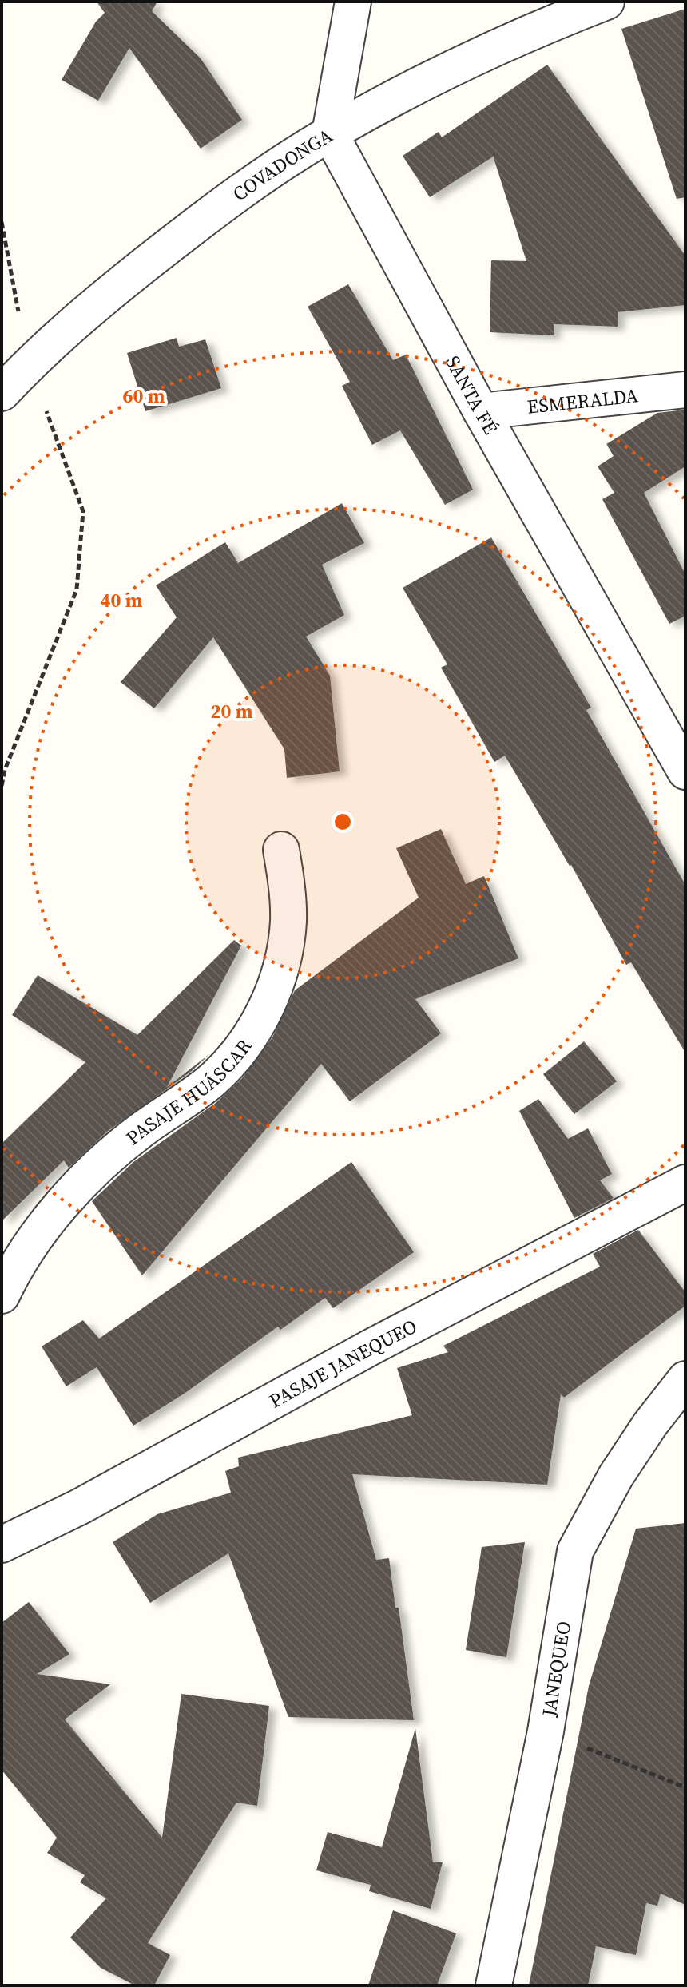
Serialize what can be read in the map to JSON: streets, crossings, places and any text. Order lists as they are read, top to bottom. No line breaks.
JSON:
{"streets":{"street":["COVADONGA","SANTA FÉ","ESMERALDA","PASAJE HUÁSCAR","PASAJE JANEQUEO","JANEQUEO"]},"crossings":[["COVADONGA","SANTA FÉ"],["SANTA FÉ","ESMERALDA"]],"rings":["60 m","40 m","20 m"]}
